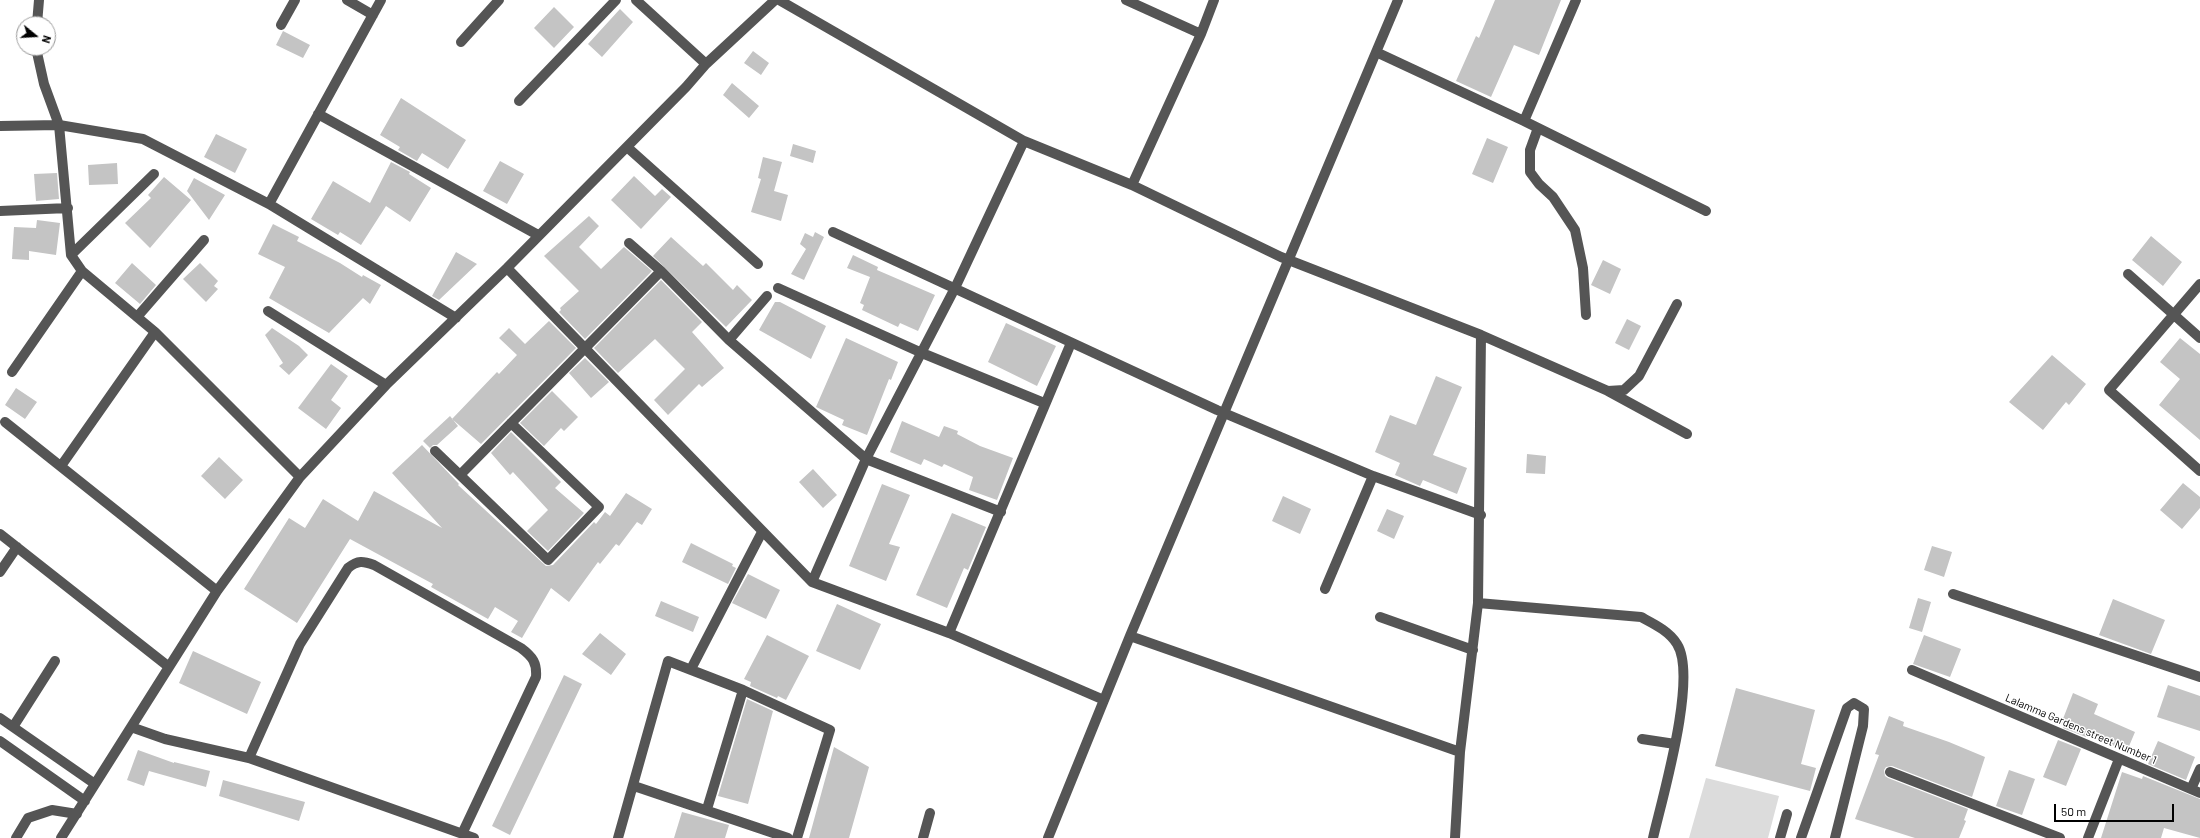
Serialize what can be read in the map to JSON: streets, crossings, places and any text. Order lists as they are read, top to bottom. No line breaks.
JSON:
{"streets":{"street":["Lalamma Gardens street Number 1"]},"scale_bar":"50 m","north":"right"}
